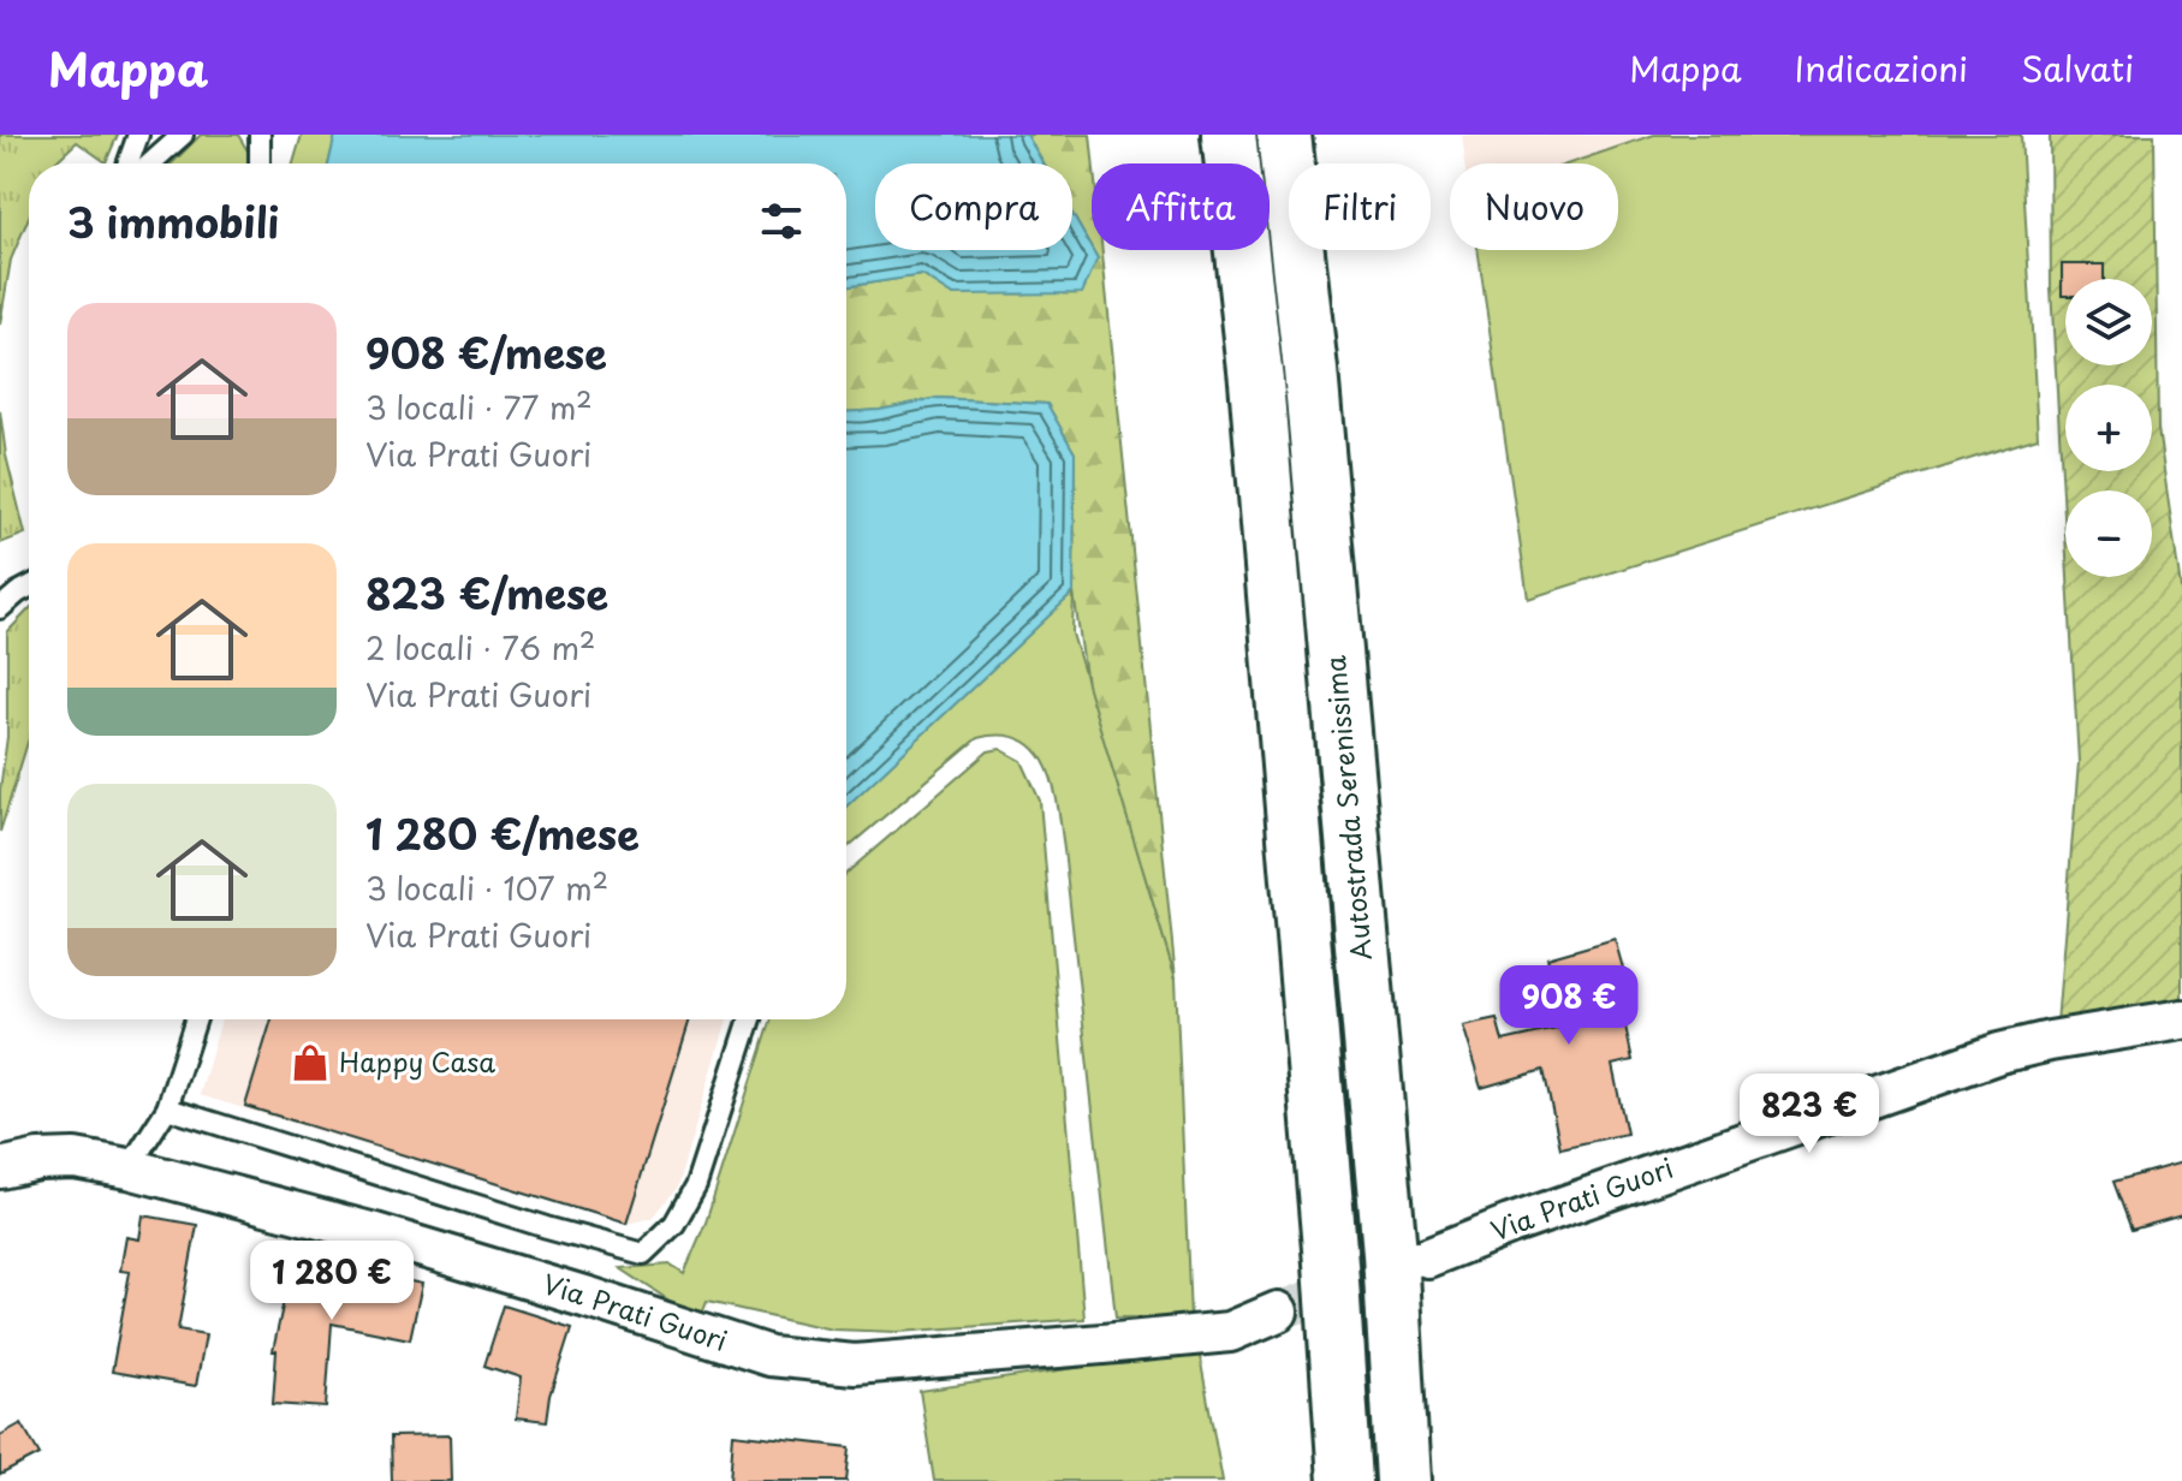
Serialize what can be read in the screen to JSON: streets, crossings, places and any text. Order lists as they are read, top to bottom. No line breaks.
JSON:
{"streets":{"highway":["Autostrada Serenissima"],"street":["Via Prati Guori"]},"places":{"shop":["Happy Casa"]},"page":{"header":"Mappa","nav":["Mappa","Indicazioni","Salvati"],"chip":["Compra","Affitta","Filtri","Nuovo"],"heading":"3 immobili","map_buttons":["+","−"],"list":[{"name":"908 €/mese","note":"3 locali · 77 m² · Via Prati Guori"},{"name":"823 €/mese","note":"2 locali · 76 m² · Via Prati Guori"},{"name":"1 280 €/mese","note":"3 locali · 107 m² · Via Prati Guori"}],"price":["908 €","823 €","1 280 €"]}}
